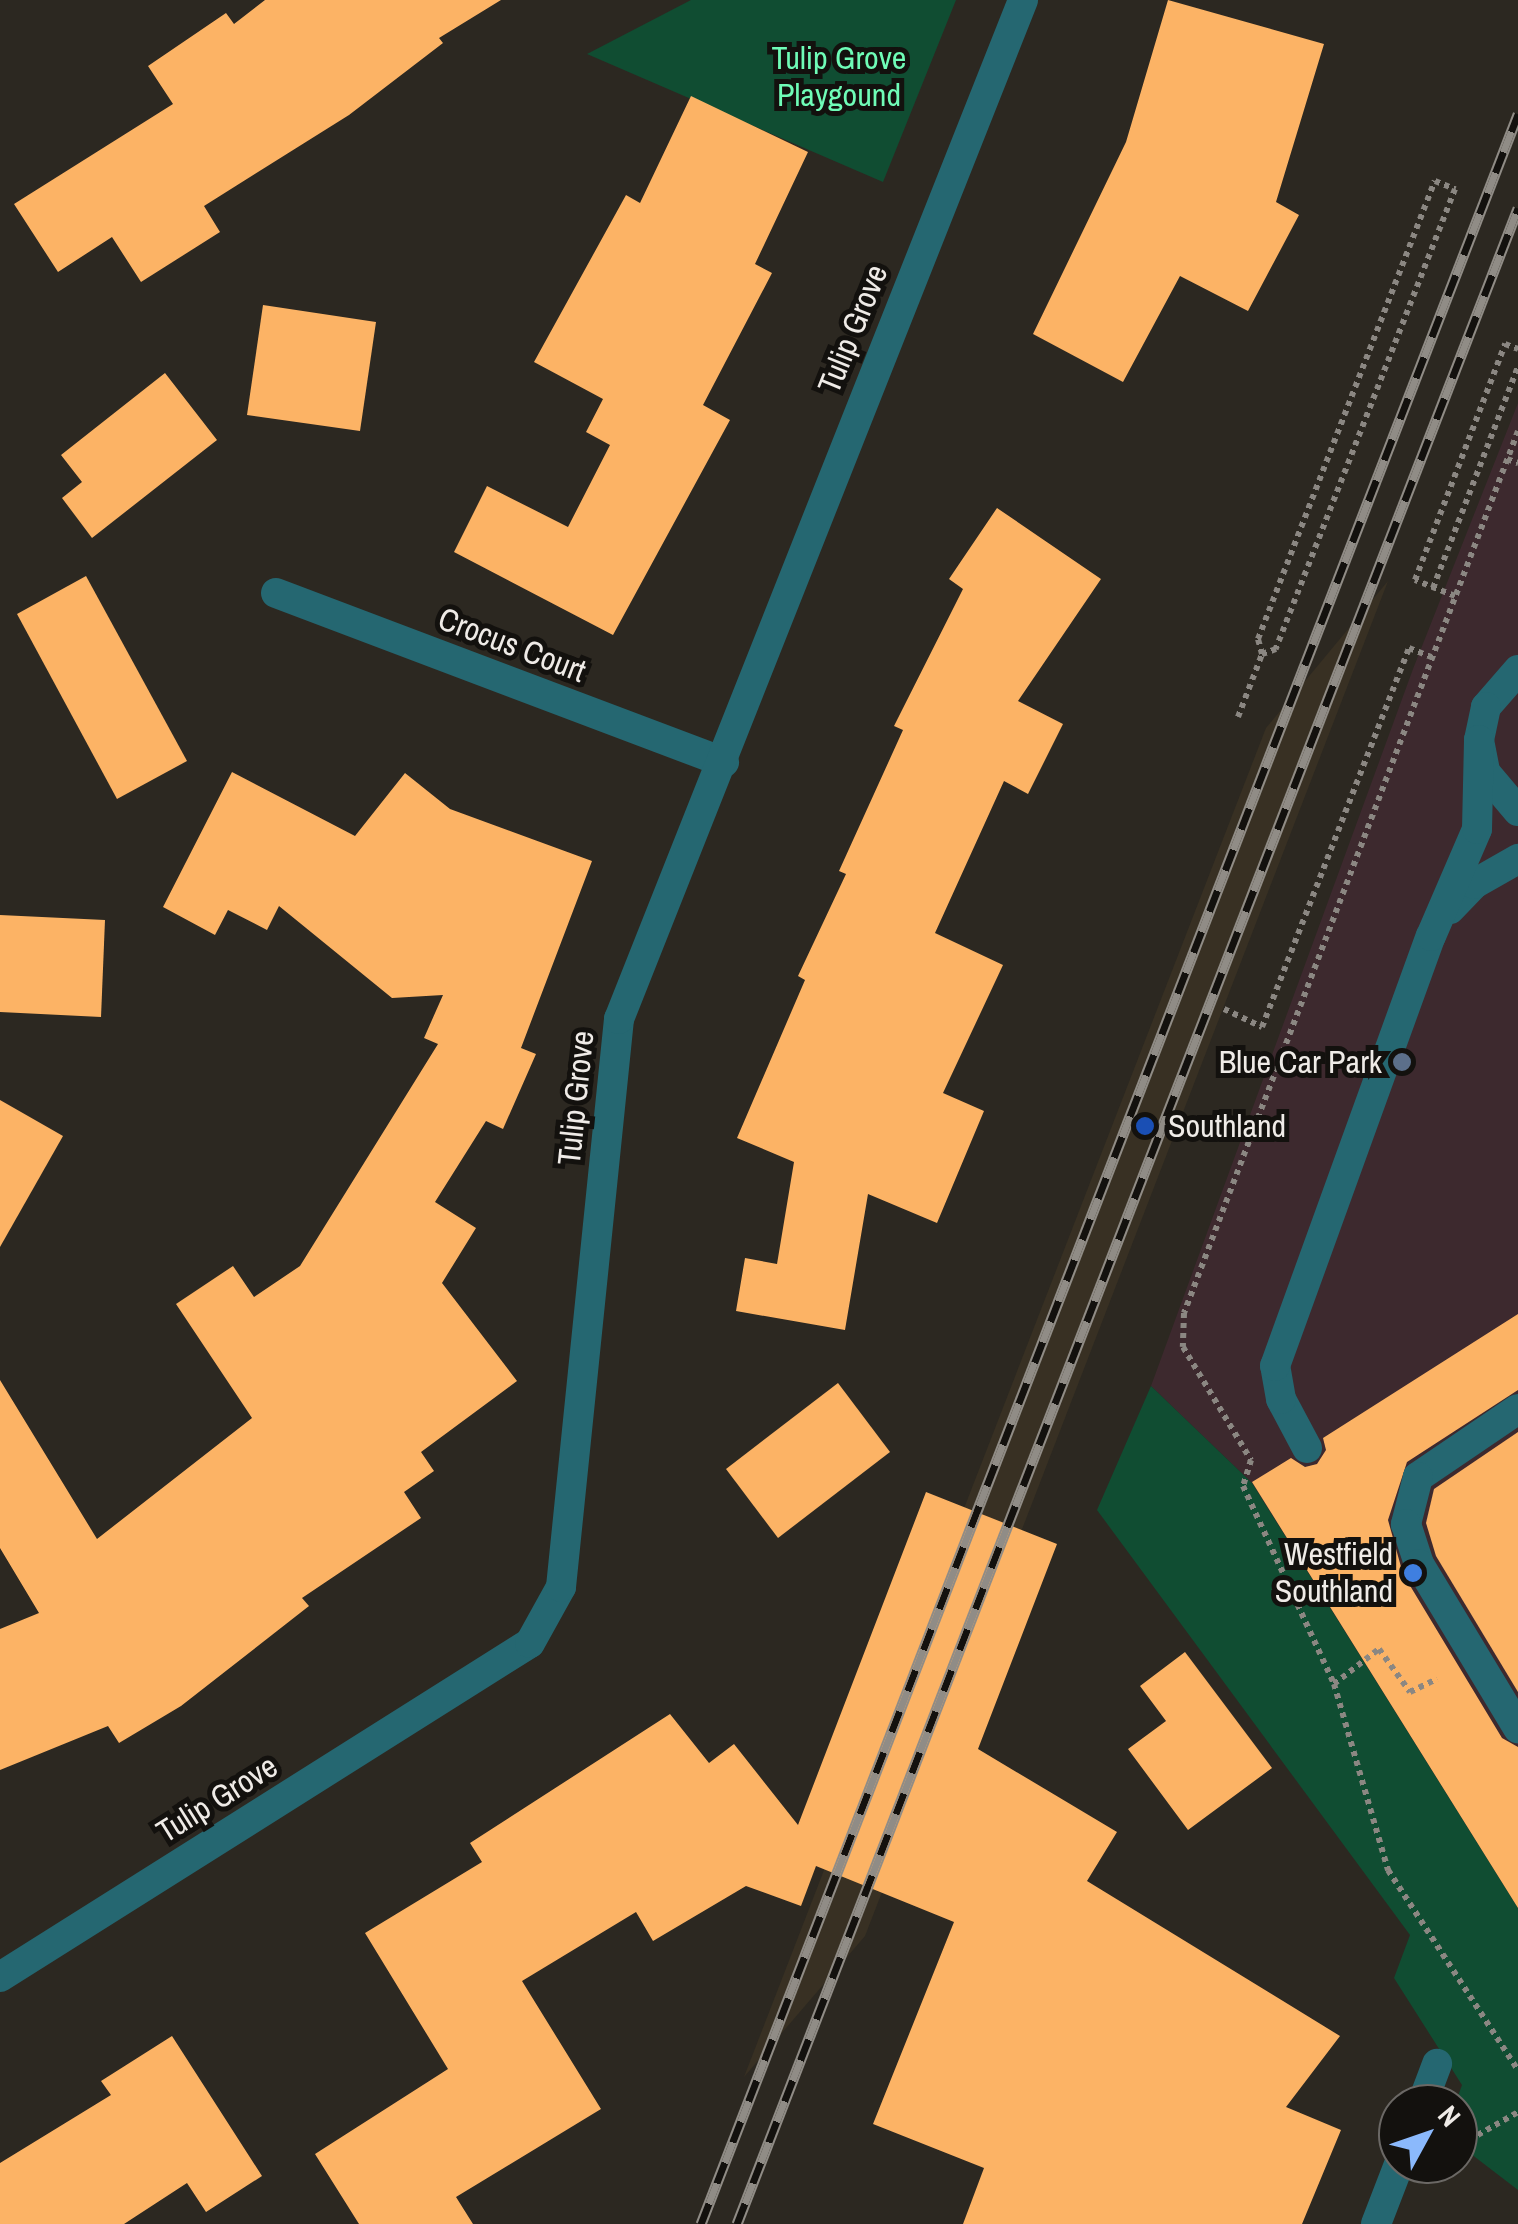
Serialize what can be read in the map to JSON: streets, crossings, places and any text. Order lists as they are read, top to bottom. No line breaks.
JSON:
{"streets":{"street":["Tulip Grove","Crocus Court"]},"crossings":[["Tulip Grove","Crocus Court"]],"parks":["Tulip Grove Playgound"],"places":["Blue Car Park","Southland","Westfield Southland"],"north":"top right"}
